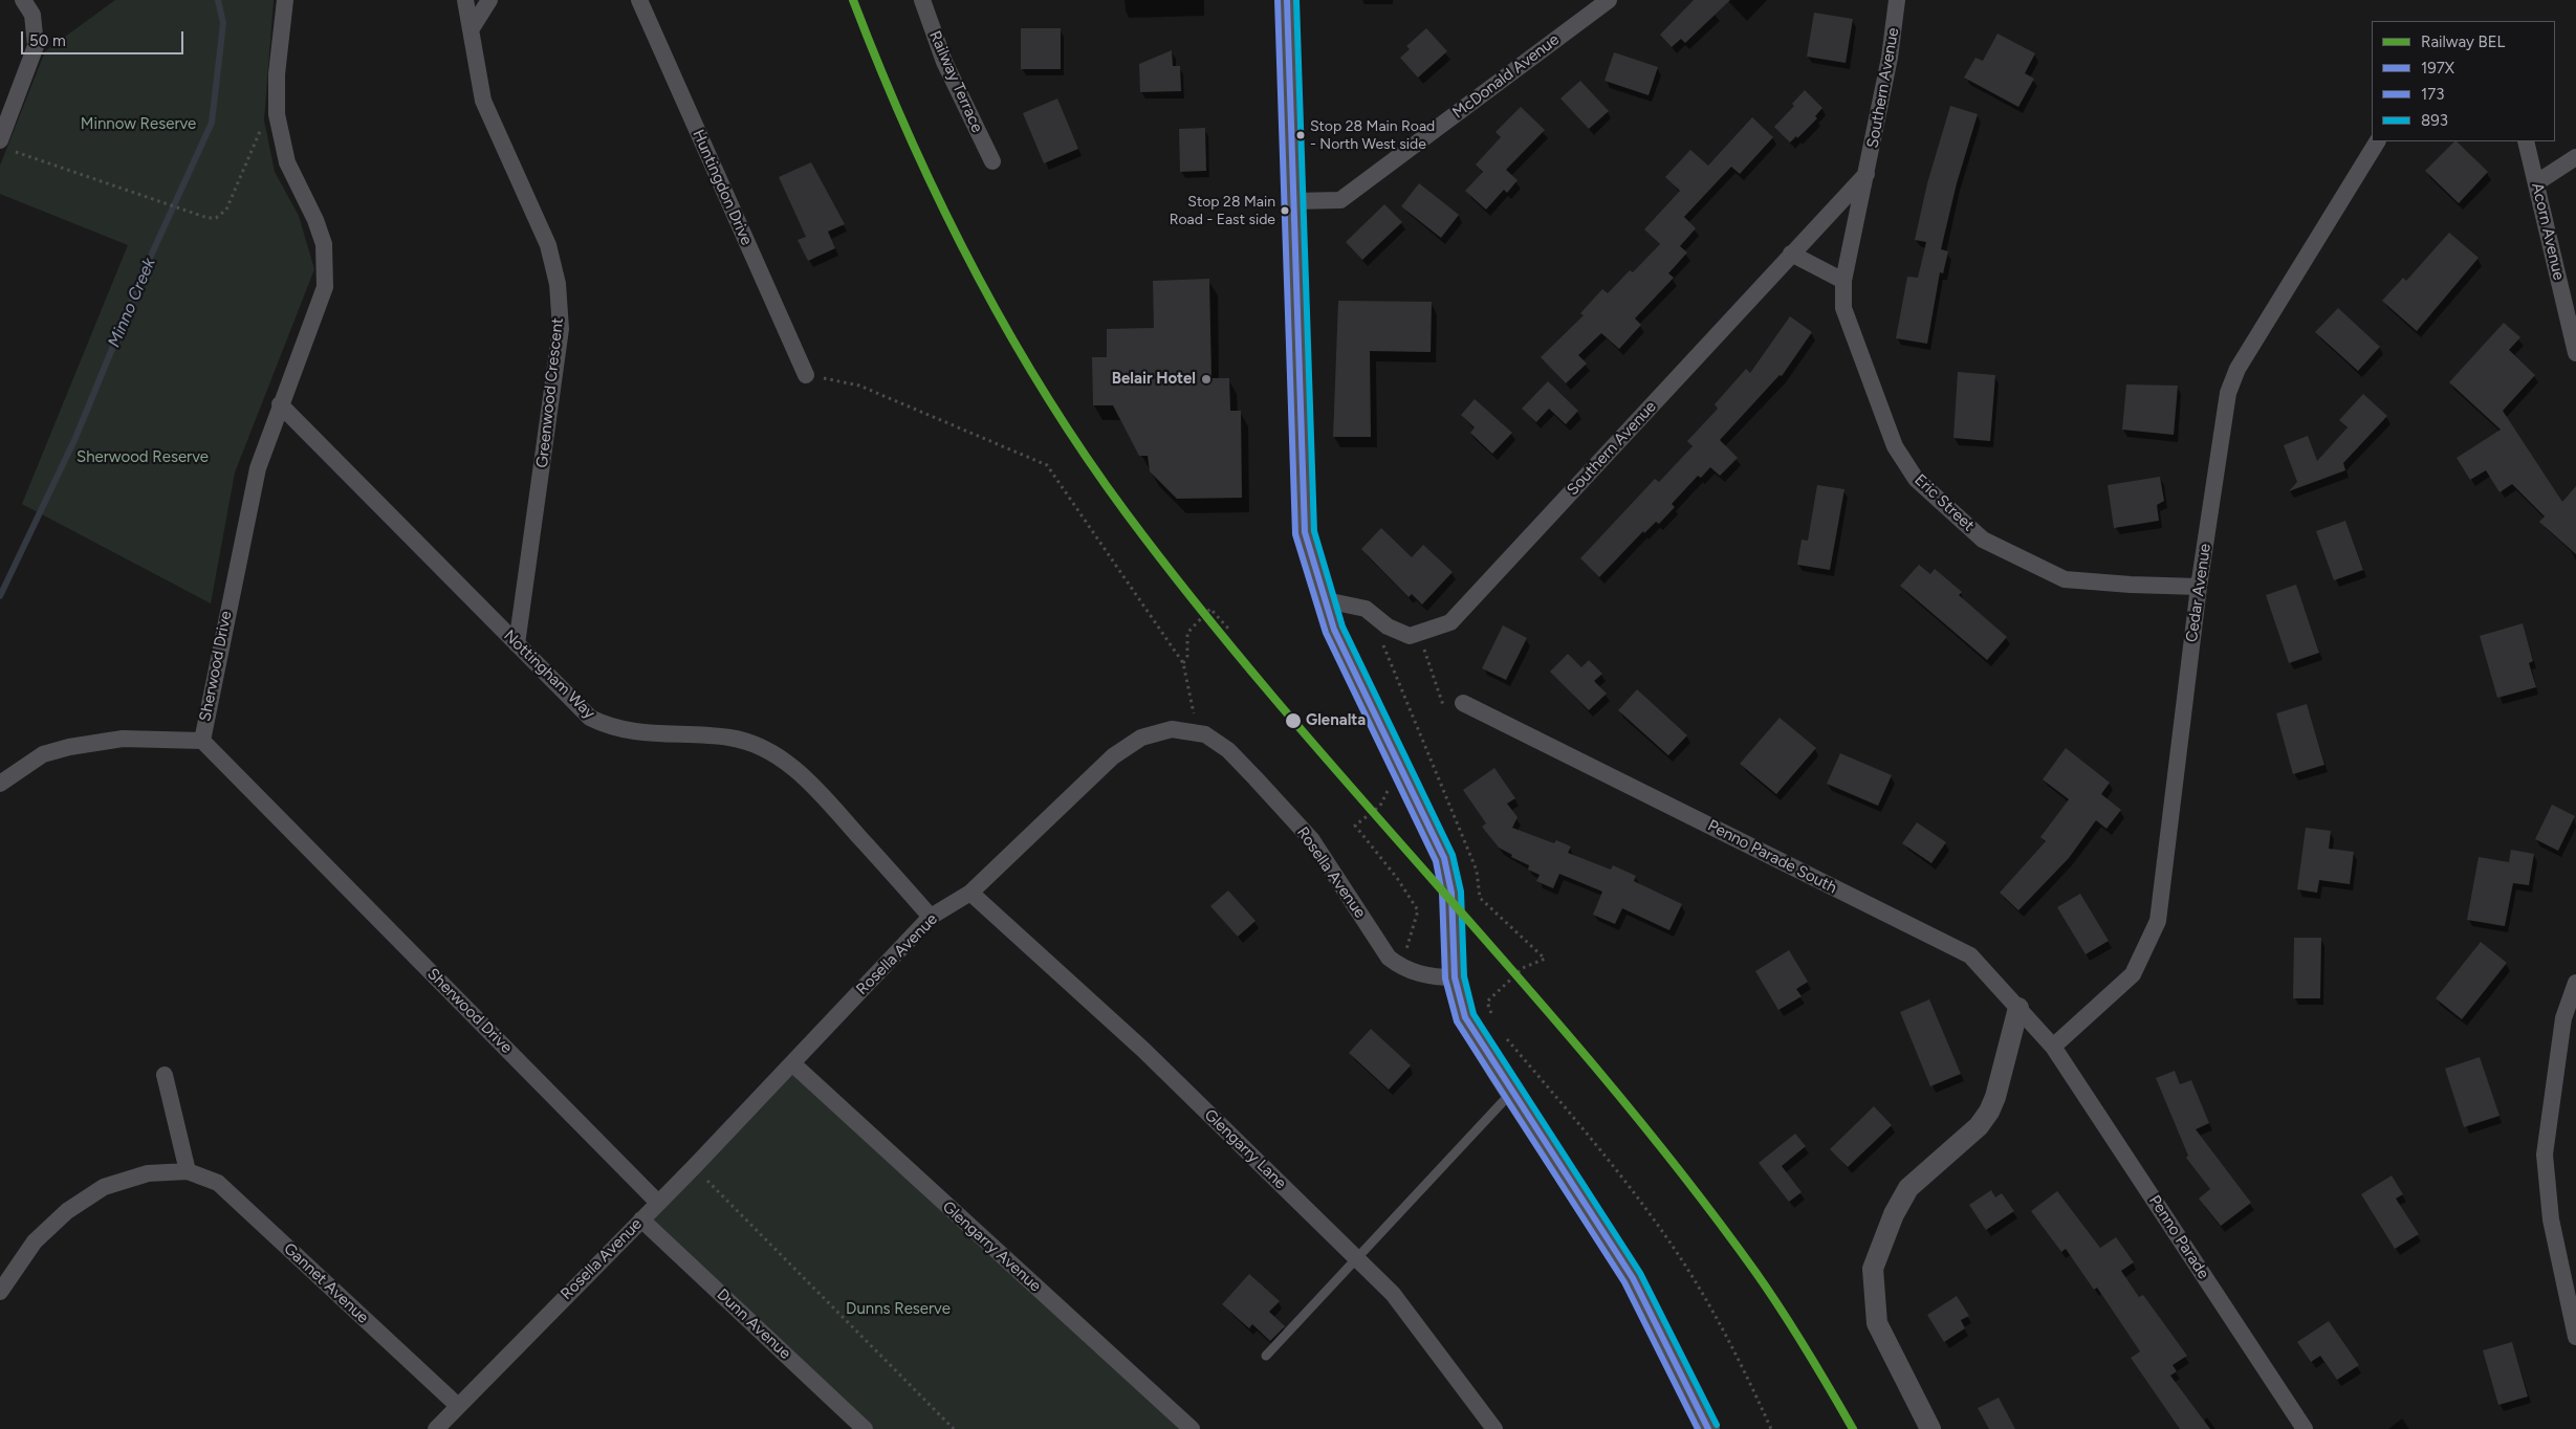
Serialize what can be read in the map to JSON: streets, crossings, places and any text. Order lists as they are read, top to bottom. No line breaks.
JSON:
{"streets":{"street":["McDonald Avenue","Railway Terrace","Southern Avenue","Huntingdon Drive","Acorn Avenue","Greenwood Crescent","Eric Street","Cedar Avenue","Sherwood Drive","Nottingham Way","Penno Parade South","Rosella Avenue","Glengarry Lane","Penno Parade","Glengarry Avenue","Gannet Avenue","Dunn Avenue"]},"crossings":[["Southern Avenue","Eric Street"],["Greenwood Crescent","Nottingham Way"],["Eric Street","Cedar Avenue"],["Cedar Avenue","Penno Parade South"],["Cedar Avenue","Penno Parade"],["Sherwood Drive","Nottingham Way"],["Sherwood Drive","Rosella Avenue"],["Nottingham Way","Rosella Avenue"],["Penno Parade South","Penno Parade"],["Rosella Avenue","Glengarry Lane"],["Rosella Avenue","Glengarry Avenue"],["Rosella Avenue","Gannet Avenue"],["Rosella Avenue","Dunn Avenue"]],"water":["Minno Creek"],"parks":["Minnow Reserve","Sherwood Reserve","Dunns Reserve"],"places":["Stop 28 Main Road - North West side","Stop 28 Main Road - East side","Belair Hotel","Glenalta"],"lines":["rail line BEL","transit line 197X","transit line 173","transit line 893"],"legend":["Railway BEL","197X","173","893"],"scale_bar":"50 m"}
